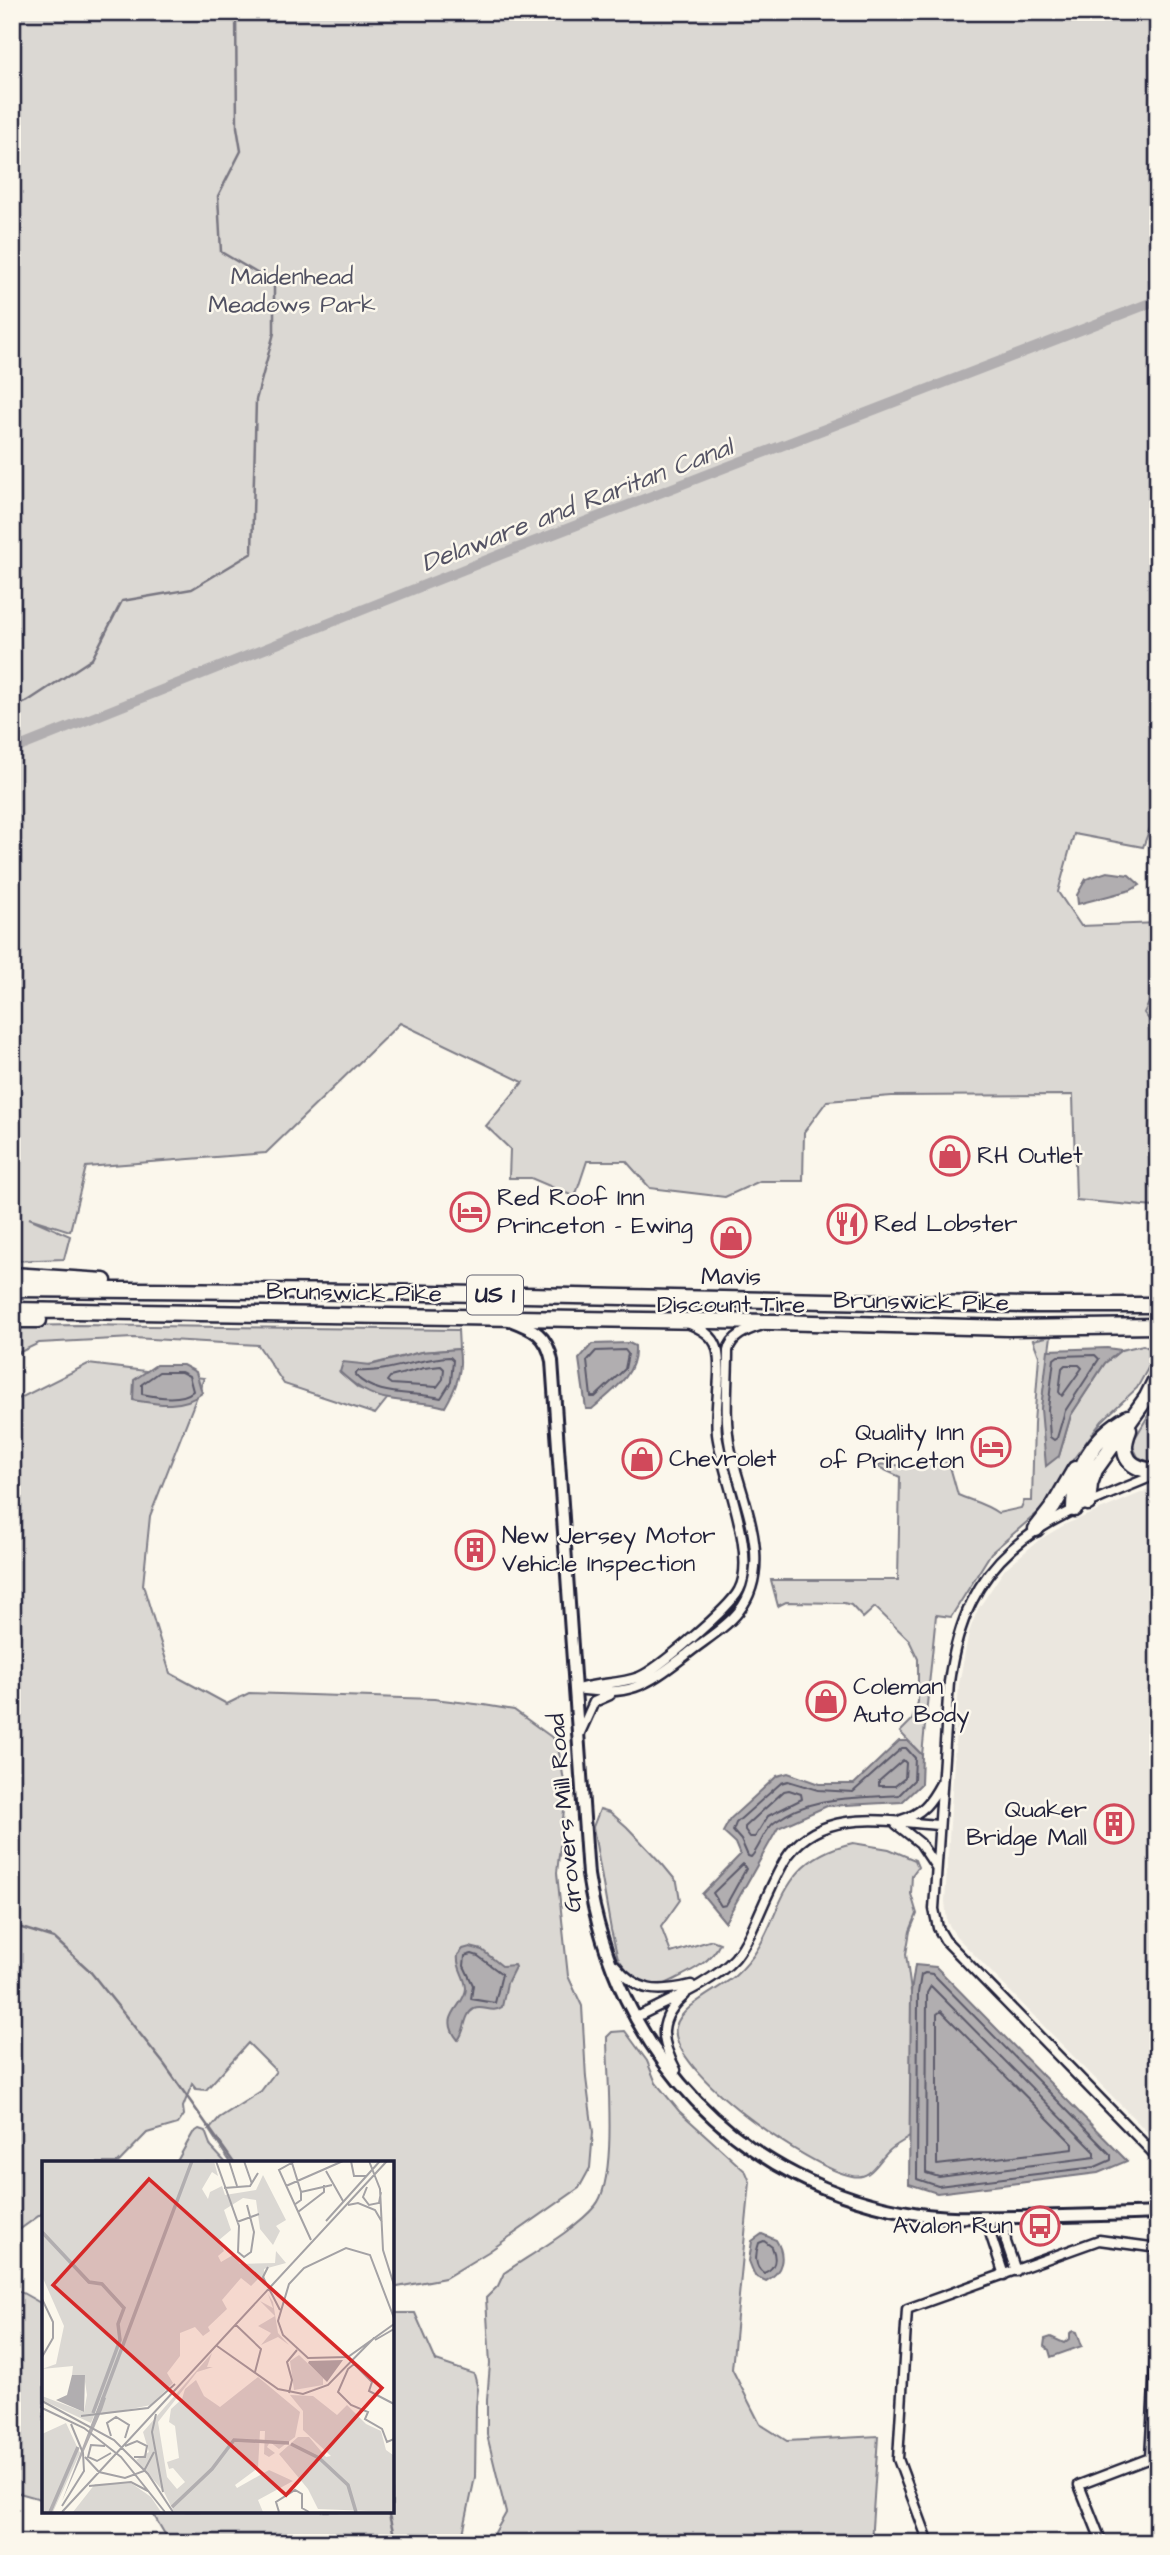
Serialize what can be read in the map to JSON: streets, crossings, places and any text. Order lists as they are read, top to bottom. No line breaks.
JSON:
{"streets":{"highway":["Brunswick Pike","US 1"],"street":["Grovers Mill Road"]},"crossings":[["Brunswick Pike","Grovers Mill Road"]],"water":["Delaware and Raritan Canal"],"parks":["Maidenhead Meadows Park"],"places":{"shop":["RH Outlet","Mavis Discount Tire","Chevrolet","Coleman Auto Body"],"hotel":["Red Roof Inn Princeton - Ewing","Quality Inn of Princeton"],"restaurant":["Red Lobster"],"building":["New Jersey Motor Vehicle Inspection","Quaker Bridge Mall"],"bus stop":["Avalon Run"]}}
